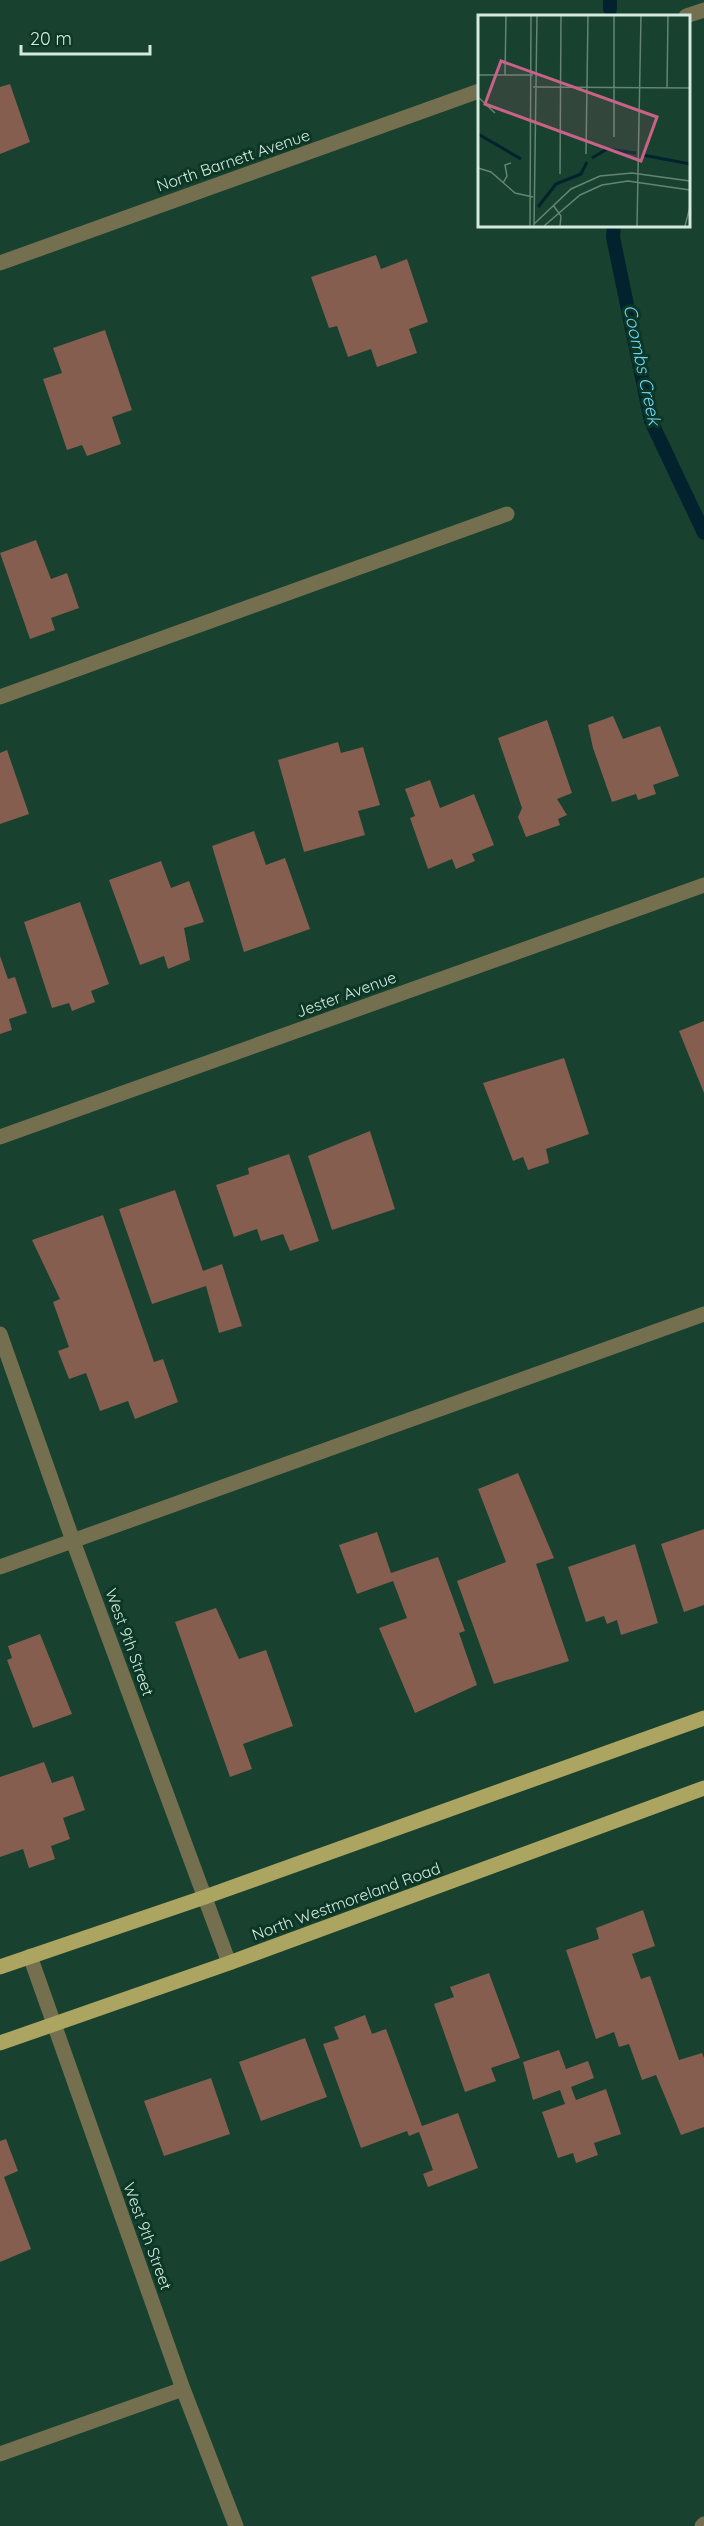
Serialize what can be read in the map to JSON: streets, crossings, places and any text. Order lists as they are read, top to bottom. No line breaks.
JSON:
{"streets":{"main road":["North Westmoreland Road"],"street":["North Barnett Avenue","Jester Avenue","West 9th Street"]},"crossings":[["West 9th Street","North Westmoreland Road"]],"water":["Coombs Creek"],"scale_bar":"20 m"}
